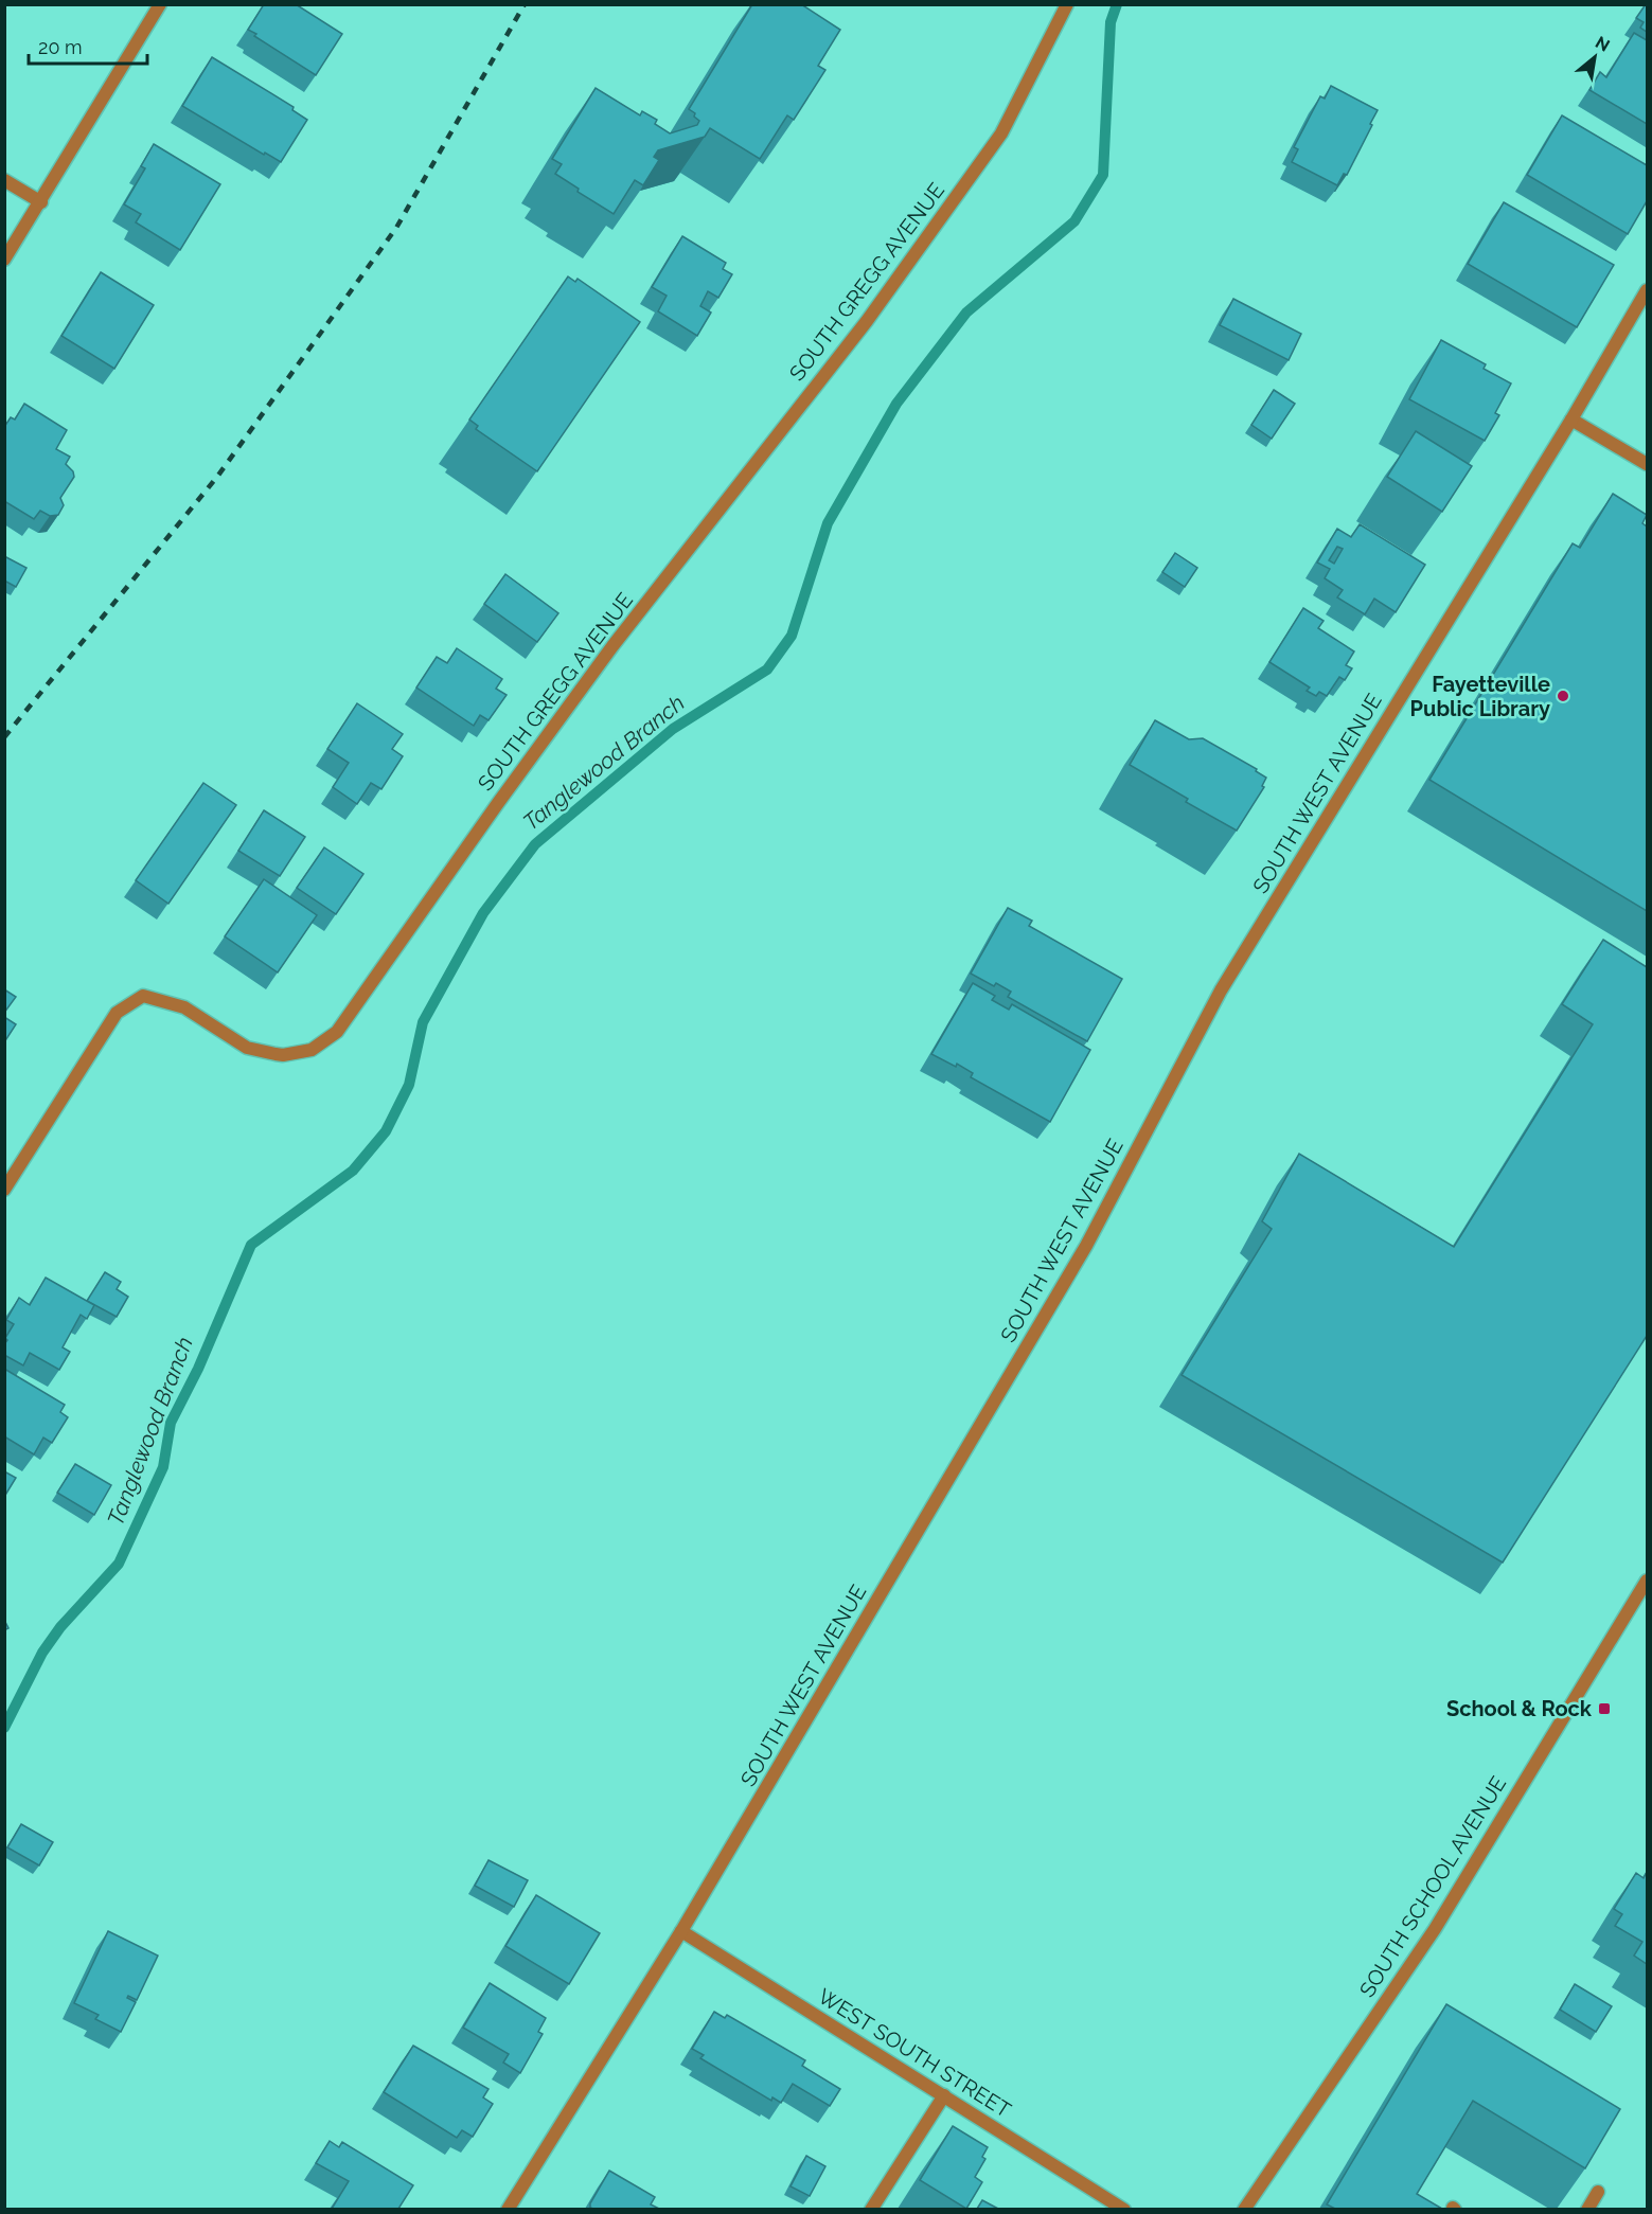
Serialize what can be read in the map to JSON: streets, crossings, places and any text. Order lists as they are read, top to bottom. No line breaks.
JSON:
{"streets":{"street":["SOUTH GREGG AVENUE","SOUTH WEST AVENUE","SOUTH SCHOOL AVENUE","WEST SOUTH STREET"]},"crossings":[["SOUTH WEST AVENUE","WEST SOUTH STREET"]],"water":["Tanglewood Branch"],"places":{"other":["Fayetteville Public Library"],"transit":["School & Rock"]},"scale_bar":"20 m","north":"top right"}
